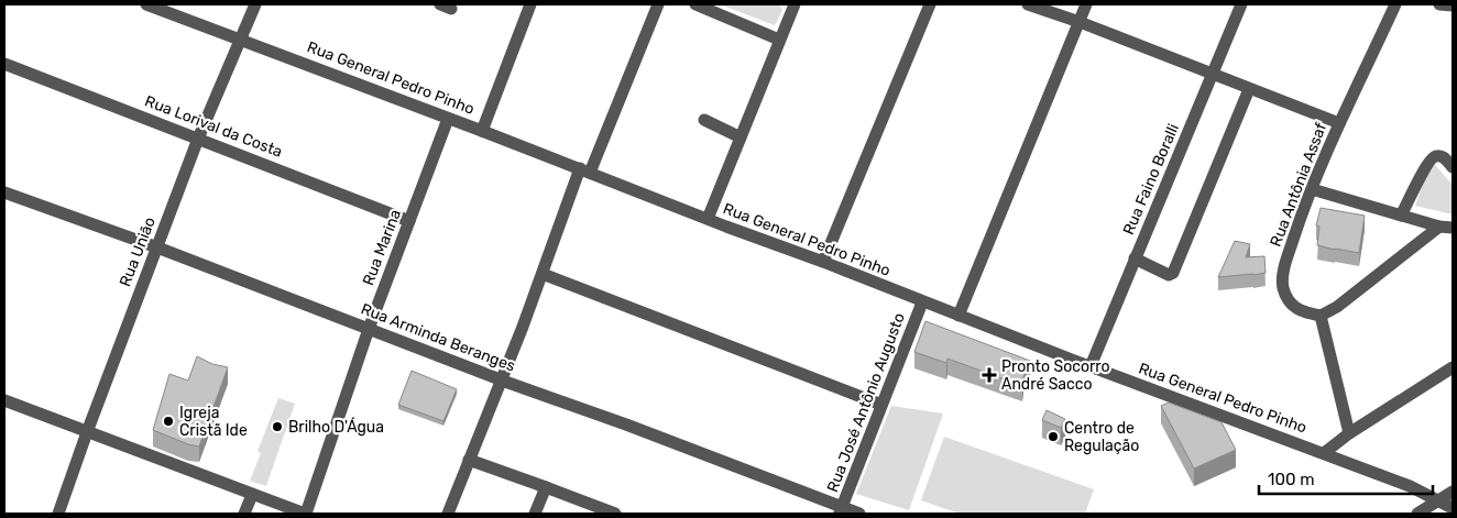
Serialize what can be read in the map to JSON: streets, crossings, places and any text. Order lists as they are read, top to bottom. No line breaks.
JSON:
{"streets":{"street":["Rua General Pedro Pinho","Rua Lorival da Costa","Rua Faino Boralli","Rua Antônia Assaf","Rua Marina","Rua União","Rua Arminda Beranges","Rua José Antônio Augusto"]},"crossings":[["Rua General Pedro Pinho","Rua Faino Boralli"],["Rua General Pedro Pinho","Rua Marina"],["Rua General Pedro Pinho","Rua União"],["Rua General Pedro Pinho","Rua José Antônio Augusto"],["Rua Lorival da Costa","Rua Marina"],["Rua Lorival da Costa","Rua União"],["Rua Marina","Rua Arminda Beranges"],["Rua União","Rua Arminda Beranges"],["Rua Arminda Beranges","Rua José Antônio Augusto"]],"places":{"health":["Pronto Socorro André Sacco"],"other":["Igreja Cristã Ide","Brilho D'Água","Centro de Regulação"]},"scale_bar":"100 m"}
